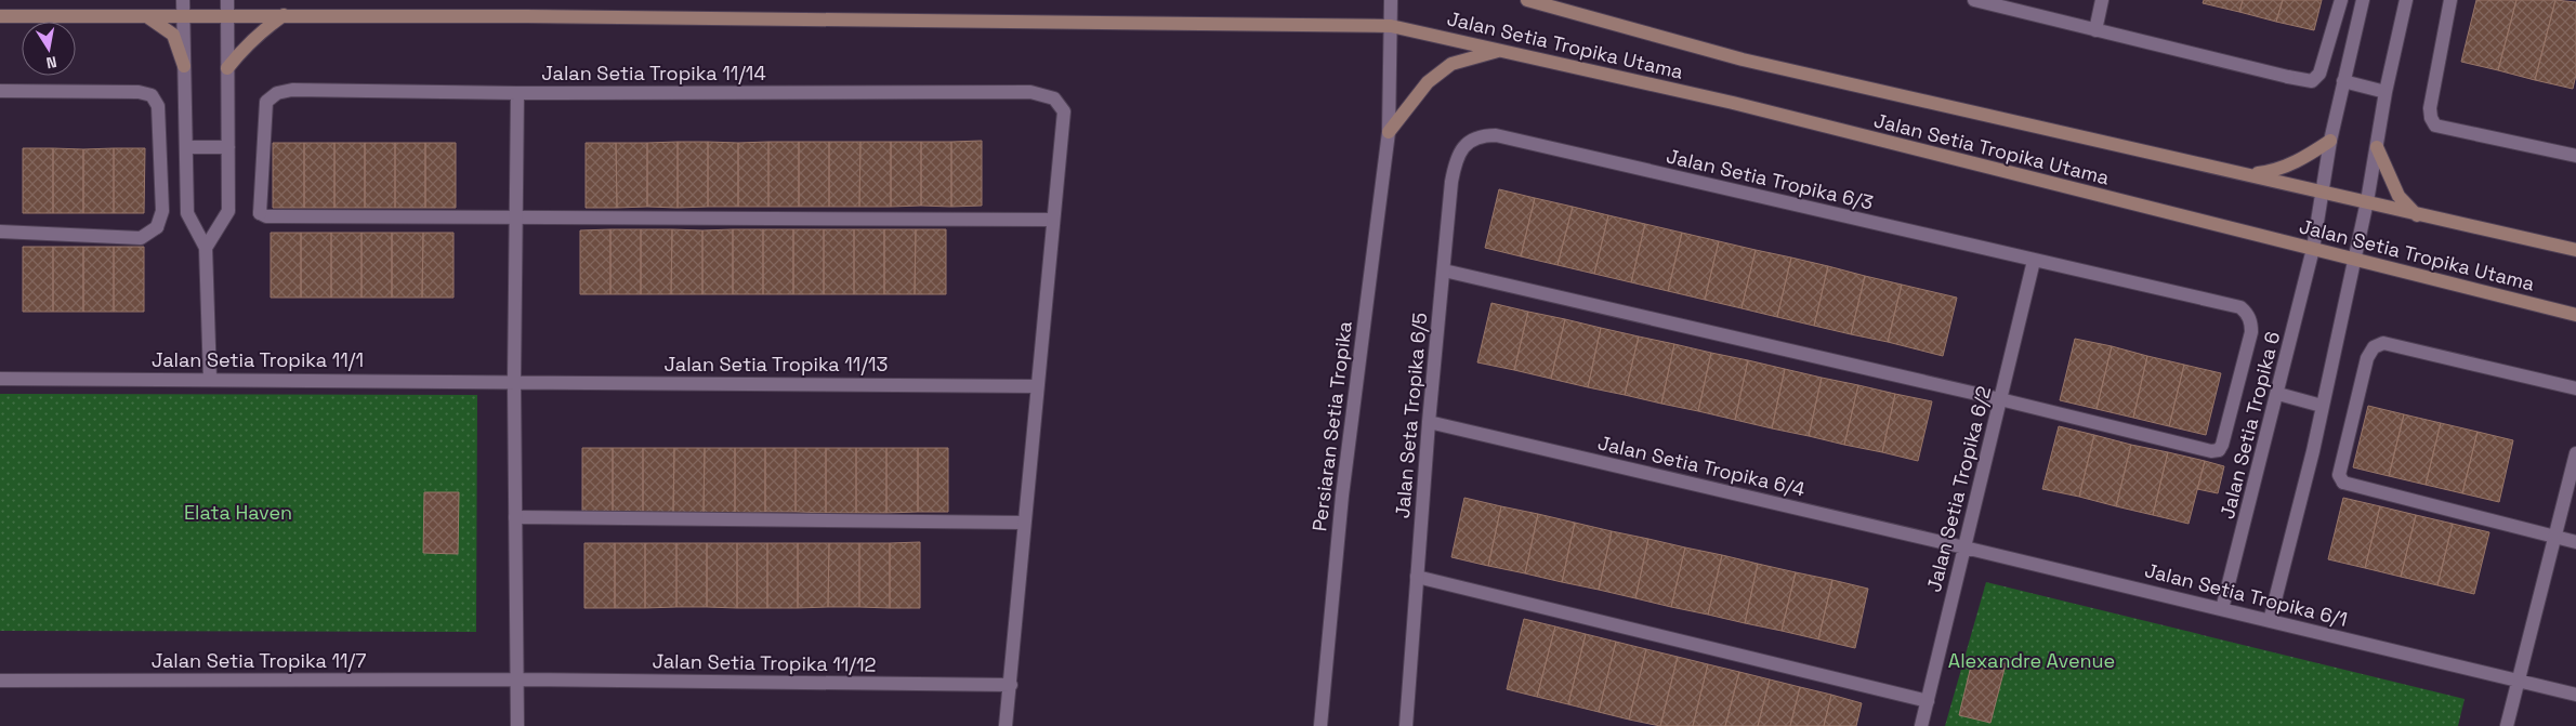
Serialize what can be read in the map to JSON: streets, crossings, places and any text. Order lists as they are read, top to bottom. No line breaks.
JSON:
{"streets":{"main road":["Jalan Setia Tropika Utama"],"street":["Jalan Setia Tropika 11/14","Jalan Setia Tropika 6/3","Jalan Setia Tropika 11/1","Jalan Setia Tropika 11/13","Jalan Seta Tropika 6/5","Jalan Setia Tropika 6","Persiaran Setia Tropika","Jalan Setia Tropika 6/4","Jalan Setia Tropika 6/2","Jalan Setia Tropika 6/1","Jalan Setia Tropika 11/7","Jalan Setia Tropika 11/12"]},"crossings":[["Jalan Setia Tropika Utama","Jalan Setia Tropika 6"],["Jalan Setia Tropika Utama","Persiaran Setia Tropika"],["Jalan Setia Tropika 6/3","Jalan Seta Tropika 6/5"],["Jalan Setia Tropika 6/3","Jalan Setia Tropika 6/2"],["Jalan Setia Tropika 11/1","Jalan Setia Tropika 11/13"],["Jalan Seta Tropika 6/5","Jalan Setia Tropika 6/4"],["Jalan Setia Tropika 6","Jalan Setia Tropika 6/1"],["Jalan Setia Tropika 6/4","Jalan Setia Tropika 6/2"],["Jalan Setia Tropika 6/4","Jalan Setia Tropika 6/1"],["Jalan Setia Tropika 6/2","Jalan Setia Tropika 6/1"],["Jalan Setia Tropika 11/7","Jalan Setia Tropika 11/12"]],"parks":["Elata Haven","Alexandre Avenue"],"north":"bottom"}
